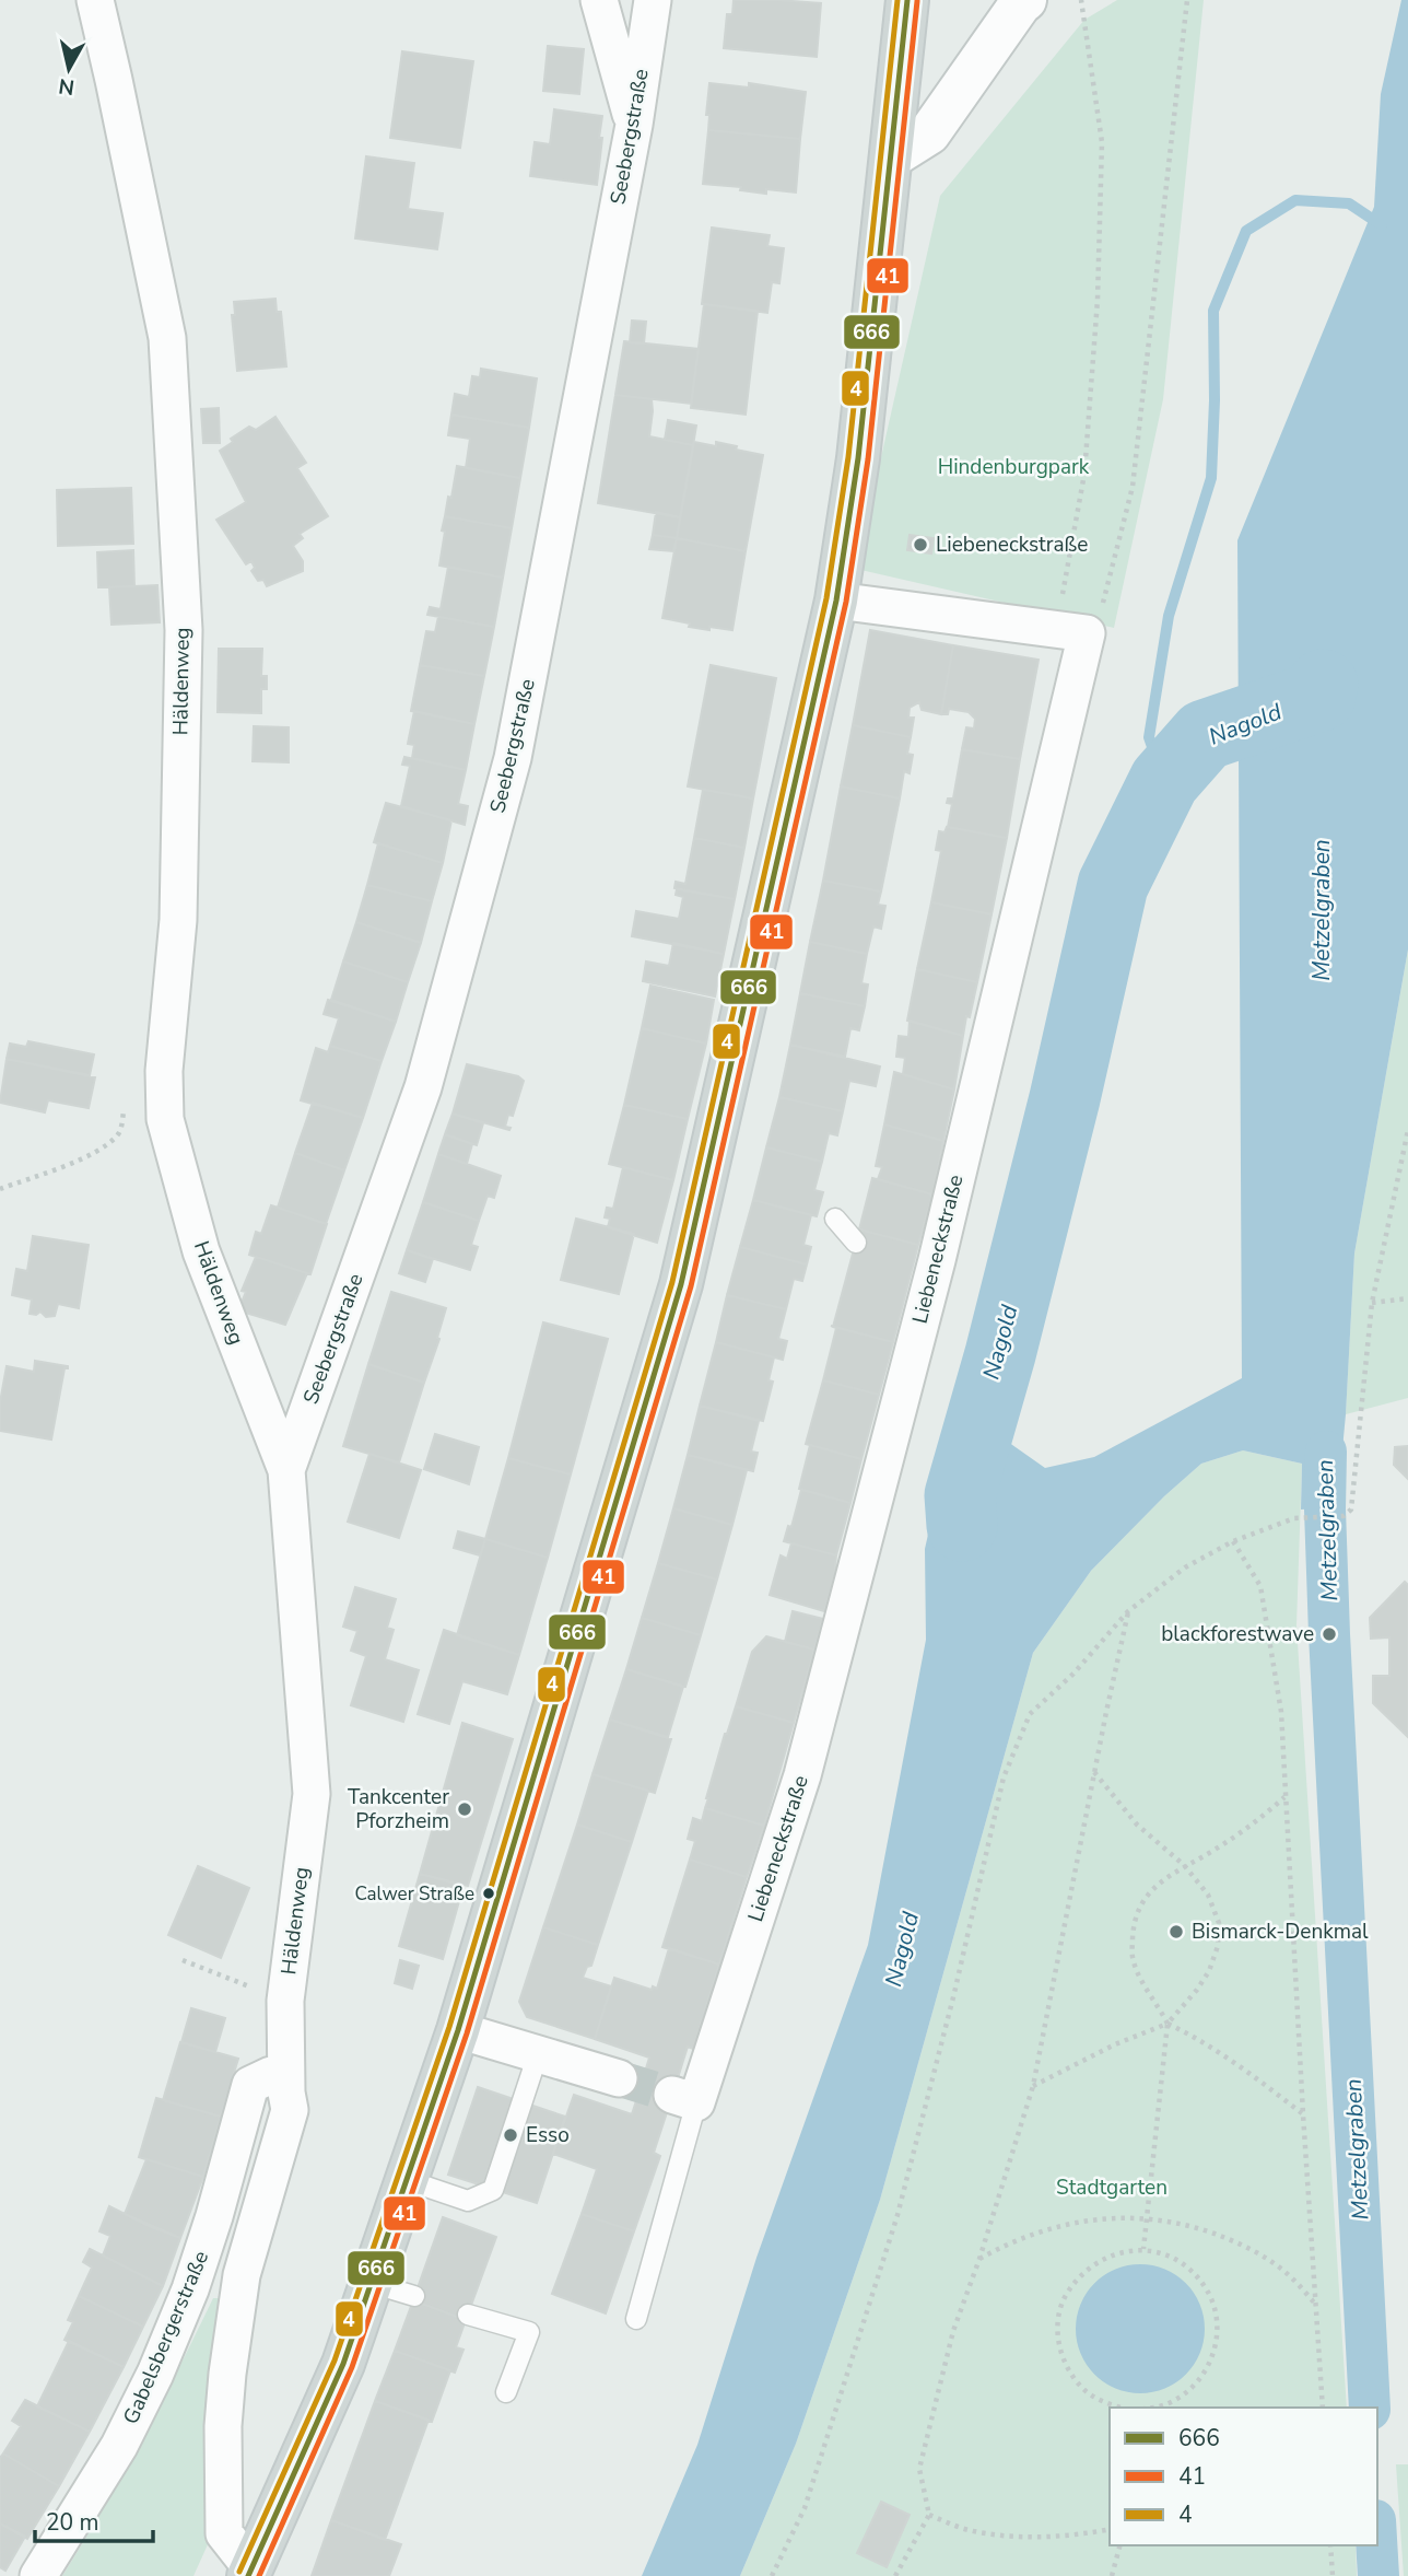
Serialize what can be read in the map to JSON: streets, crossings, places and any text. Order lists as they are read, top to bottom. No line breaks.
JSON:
{"streets":{"street":["Seebergstraße","Häldenweg","Liebeneckstraße","Gabelsbergerstraße"]},"crossings":[["Seebergstraße","Häldenweg"],["Häldenweg","Gabelsbergerstraße"]],"water":["Nagold","Metzelgraben"],"parks":["Hindenburgpark","Stadtgarten"],"places":["Liebeneckstraße","blackforestwave","Tankcenter Pforzheim","Calwer Straße","Bismarck-Denkmal","Esso"],"lines":["transit line 666","transit line 4","transit line 41"],"legend":["666","41","4"],"scale_bar":"20 m","north":"bottom"}
